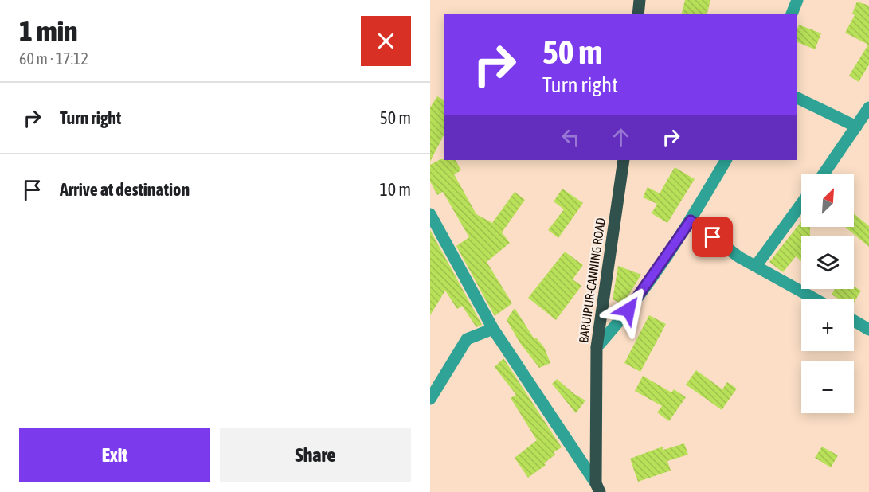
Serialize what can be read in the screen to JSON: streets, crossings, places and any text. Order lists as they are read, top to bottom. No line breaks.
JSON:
{"streets":{"main road":["BARUIPUR-CANNING ROAD"]},"north":"top right","page":{"heading":["1 min","60 m · 17:12"],"turn":["50 m","Turn right"],"list":[{"name":"Turn right","value":"50 m"},{"name":"Arrive at destination","value":"10 m"}],"map_buttons":["+","−"],"buttons":["Exit","Share"]}}
